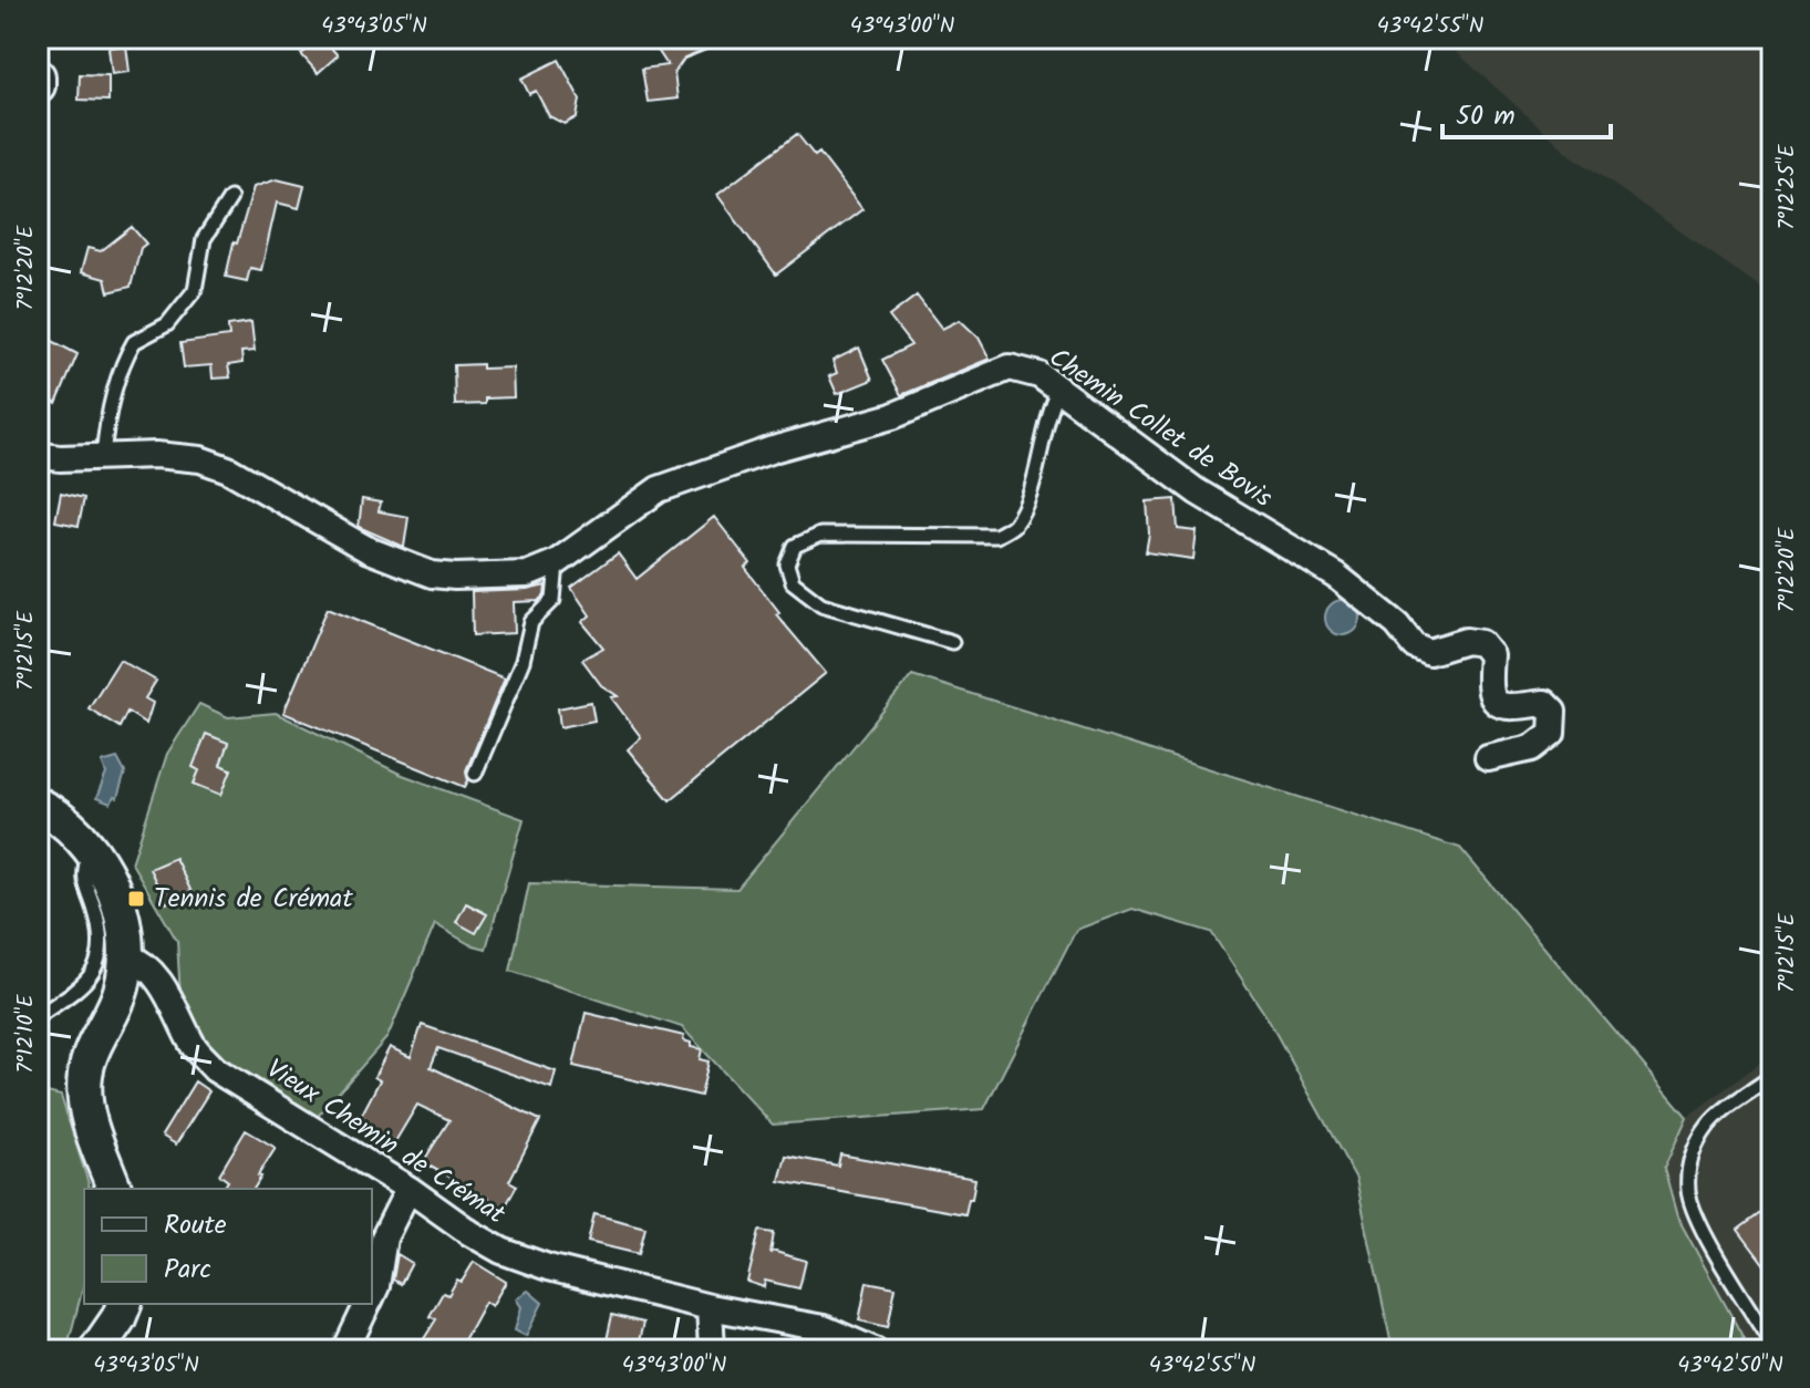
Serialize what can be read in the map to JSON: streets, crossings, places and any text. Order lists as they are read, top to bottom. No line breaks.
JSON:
{"streets":{"street":["Chemin Collet de Bovis","Vieux Chemin de Crémat"]},"places":{"transit":["Tennis de Crémat"]},"legend":["Route","Parc"],"scale_bar":"50 m","coordinates":["43°43'05\"N","43°43'00\"N","43°42'55\"N","7°12'25\"E","7°12'20\"E","7°12'15\"E","7°12'10\"E","43°42'50\"N"]}
